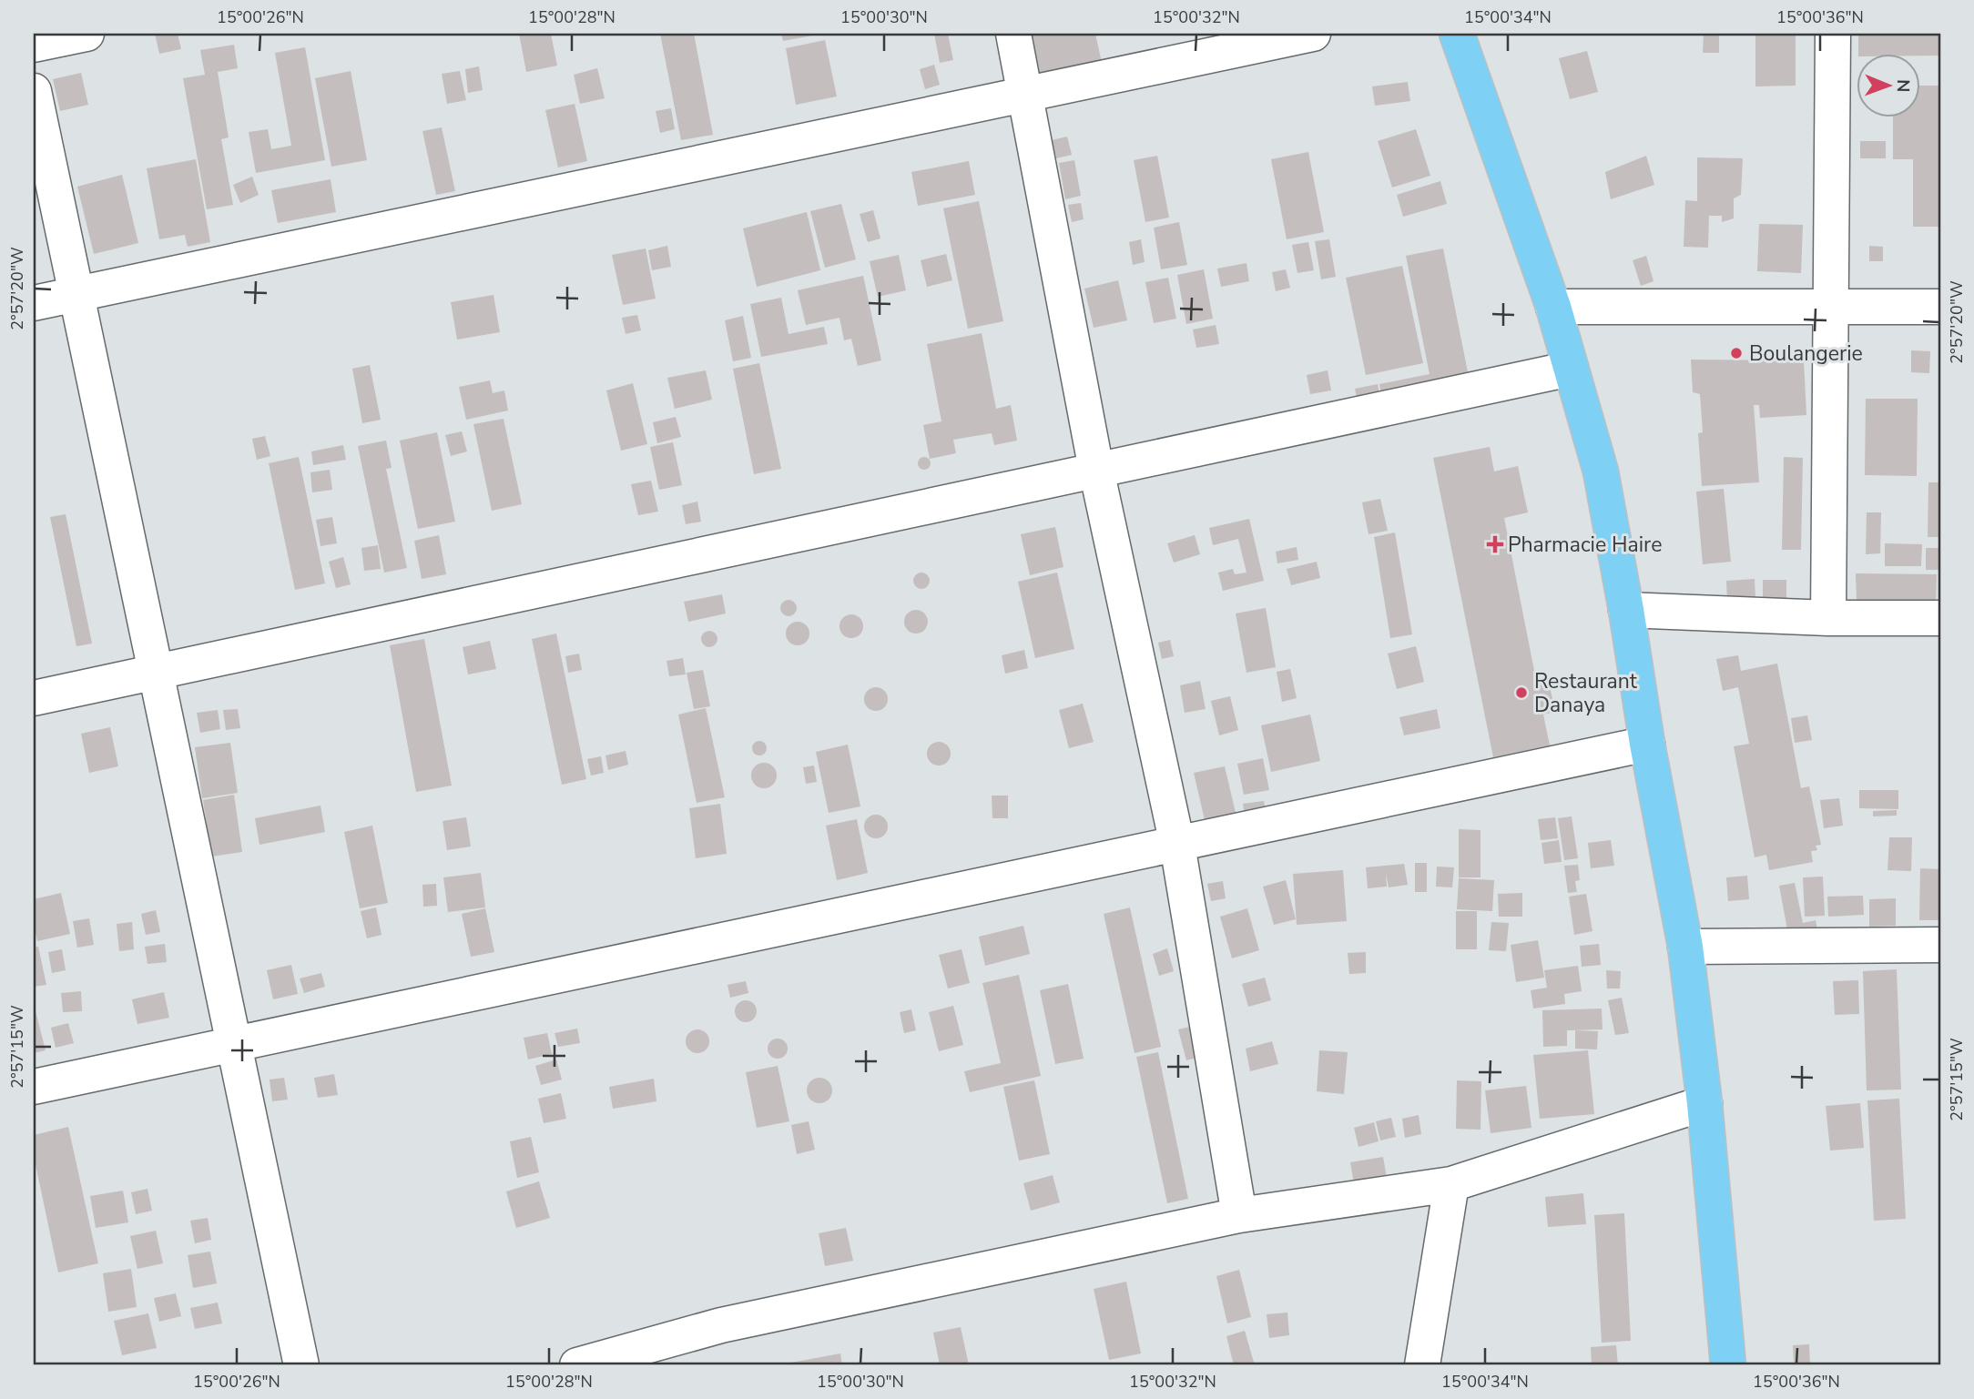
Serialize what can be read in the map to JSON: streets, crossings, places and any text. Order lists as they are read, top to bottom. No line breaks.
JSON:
{"places":{"other":["Boulangerie","Restaurant Danaya"],"health":["Pharmacie Haire"]},"north":"right","coordinates":["15°00'26\"N","15°00'28\"N","15°00'30\"N","15°00'32\"N","15°00'34\"N","15°00'36\"N","2°57'20\"W","2°57'15\"W"]}
